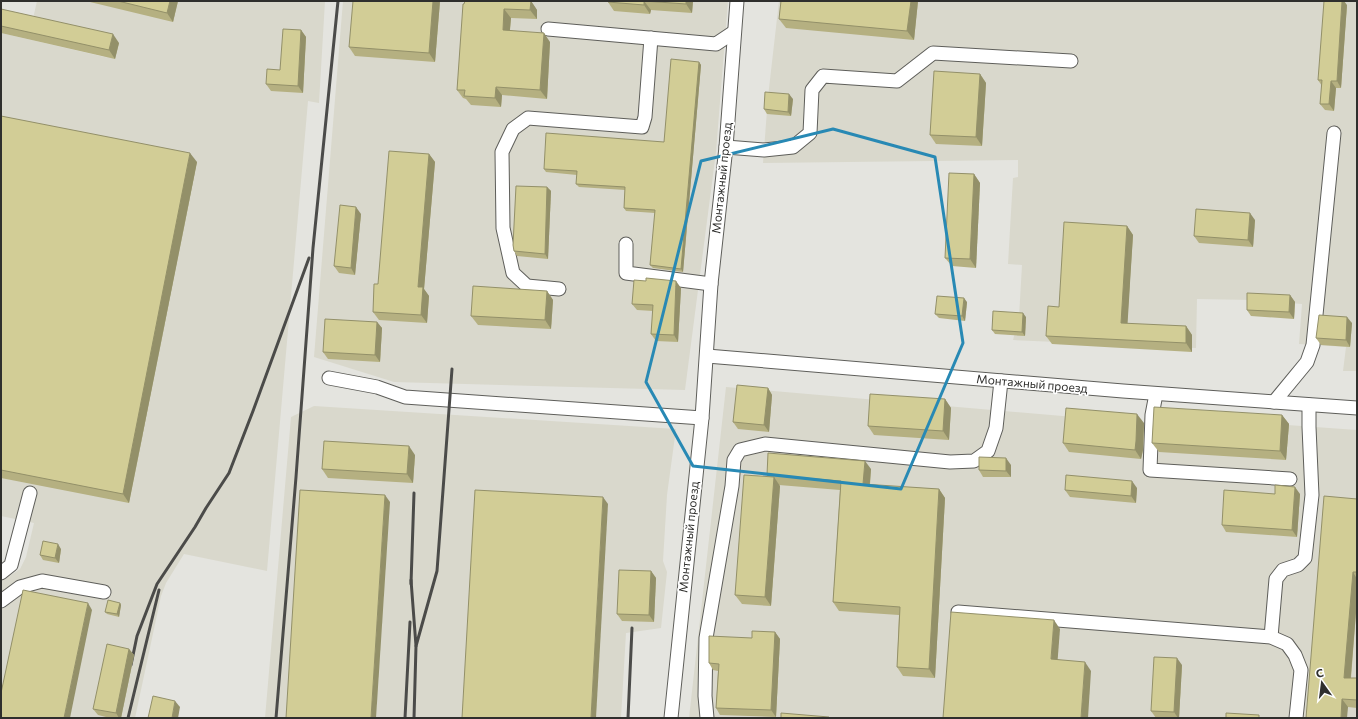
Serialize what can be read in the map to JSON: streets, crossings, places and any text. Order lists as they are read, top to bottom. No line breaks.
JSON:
{"streets":{"street":["Монтажный проезд"]},"north":"top"}
